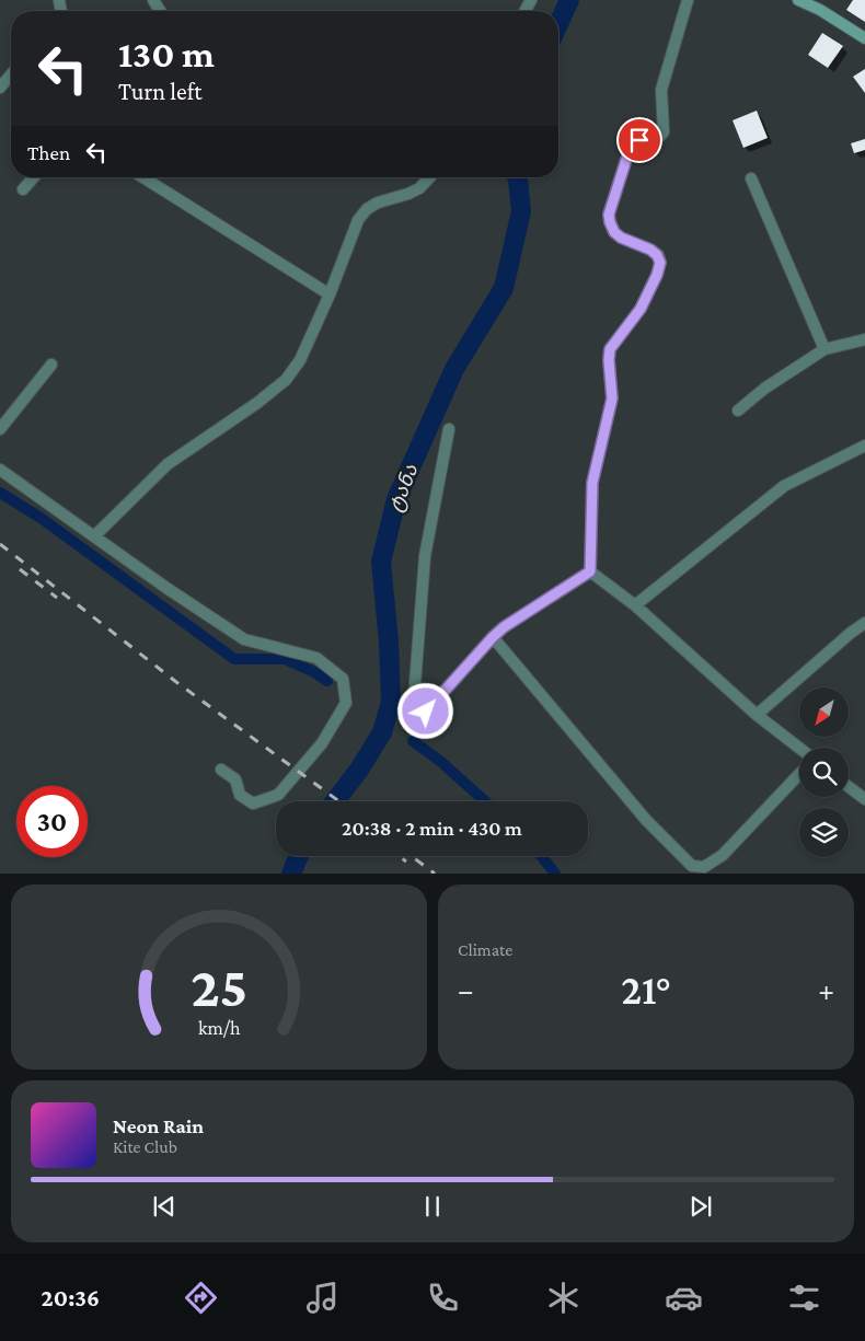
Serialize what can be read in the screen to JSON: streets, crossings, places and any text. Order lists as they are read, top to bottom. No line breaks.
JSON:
{"water":["ტანა"],"north":"bottom left","page":{"turn":["130 m","Turn left"],"then":"Then","limit":"30","trip":"20:38 · 2 min · 430 m","tile":"Climate","heat":["−","21°","+"],"song":["Neon Rain","Kite Club"],"tabs":"20:36","gauge":["25","km/h"]}}
